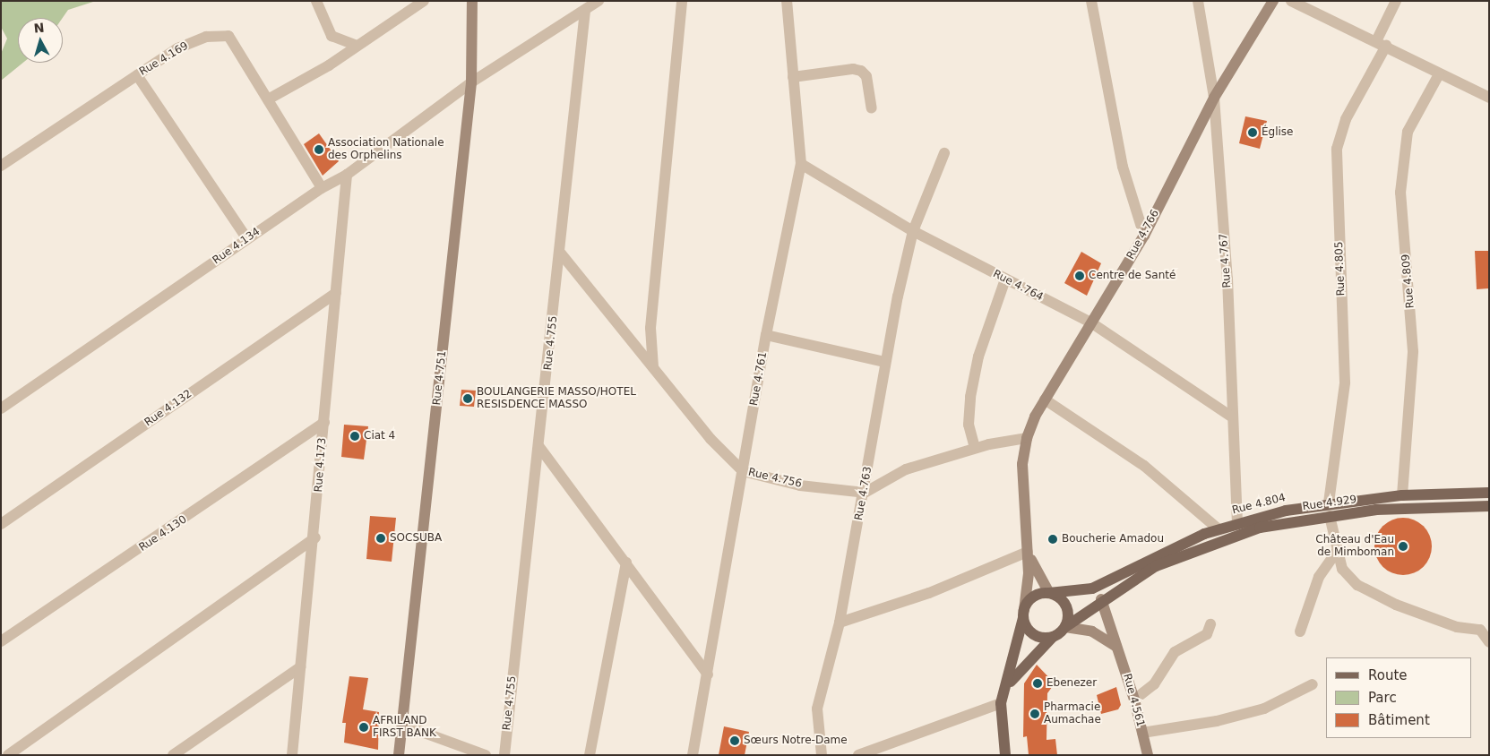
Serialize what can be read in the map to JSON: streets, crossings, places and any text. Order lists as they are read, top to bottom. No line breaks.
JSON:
{"streets":{"main road":["Rue 4.766","Rue 4.751","Rue 4.929","Rue 4.804","Rue 4.561"],"street":["Rue 4.169","Rue 4.134","Rue 4.767","Rue 4.805","Rue 4.809","Rue 4.764","Rue 4.755","Rue 4.761","Rue 4.132","Rue 4.173","Rue 4.756","Rue 4.763","Rue 4.130"]},"crossings":[["Rue 4.169","Rue 4.134"],["Rue 4.766","Rue 4.767"],["Rue 4.766","Rue 4.764"],["Rue 4.766","Rue 4.929"],["Rue 4.766","Rue 4.804"],["Rue 4.134","Rue 4.755"],["Rue 4.134","Rue 4.751"],["Rue 4.134","Rue 4.173"],["Rue 4.767","Rue 4.764"],["Rue 4.767","Rue 4.804"],["Rue 4.805","Rue 4.804"],["Rue 4.809","Rue 4.804"],["Rue 4.764","Rue 4.761"],["Rue 4.764","Rue 4.763"],["Rue 4.755","Rue 4.756"],["Rue 4.761","Rue 4.756"],["Rue 4.132","Rue 4.173"],["Rue 4.173","Rue 4.130"],["Rue 4.756","Rue 4.763"],["Rue 4.929","Rue 4.804"],["Rue 4.929","Rue 4.561"]],"places":["Église","Association Nationale des Orphelins","Centre de Santé","BOULANGERIE MASSO/HOTEL RESISDENCE MASSO","Ciat 4","SOCSUBA","Boucherie Amadou","Château d'Eau de Mimboman","Ebenezer","Pharmacie Aumachae","AFRILAND FIRST BANK","Sœurs Notre-Dame"],"legend":["Route","Parc","Bâtiment"],"north":"top"}
